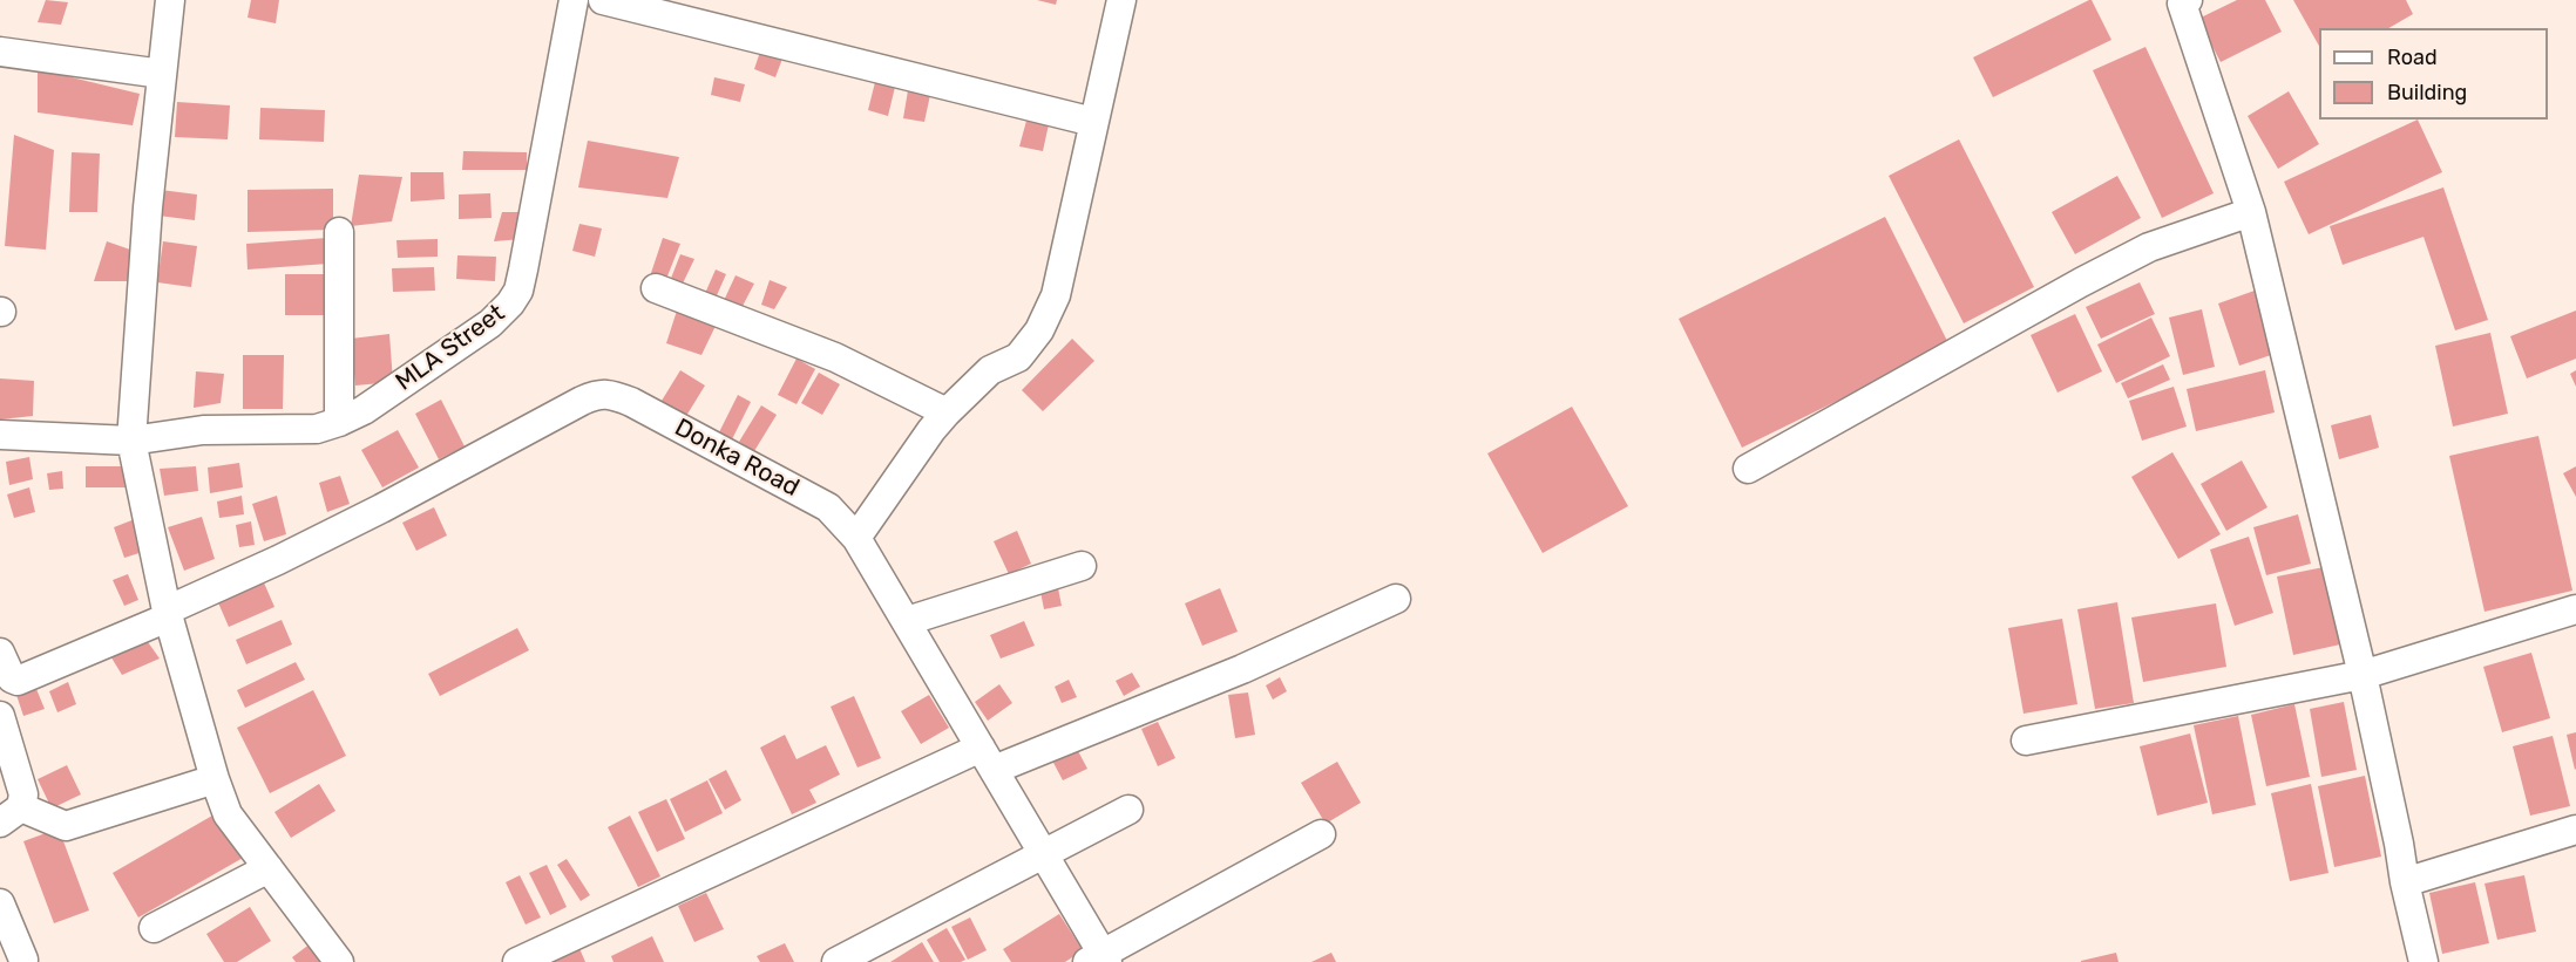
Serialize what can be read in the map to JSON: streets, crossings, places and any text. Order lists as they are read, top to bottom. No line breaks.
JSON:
{"streets":{"street":["MLA Street","Donka Road"]},"legend":["Road","Building"]}
